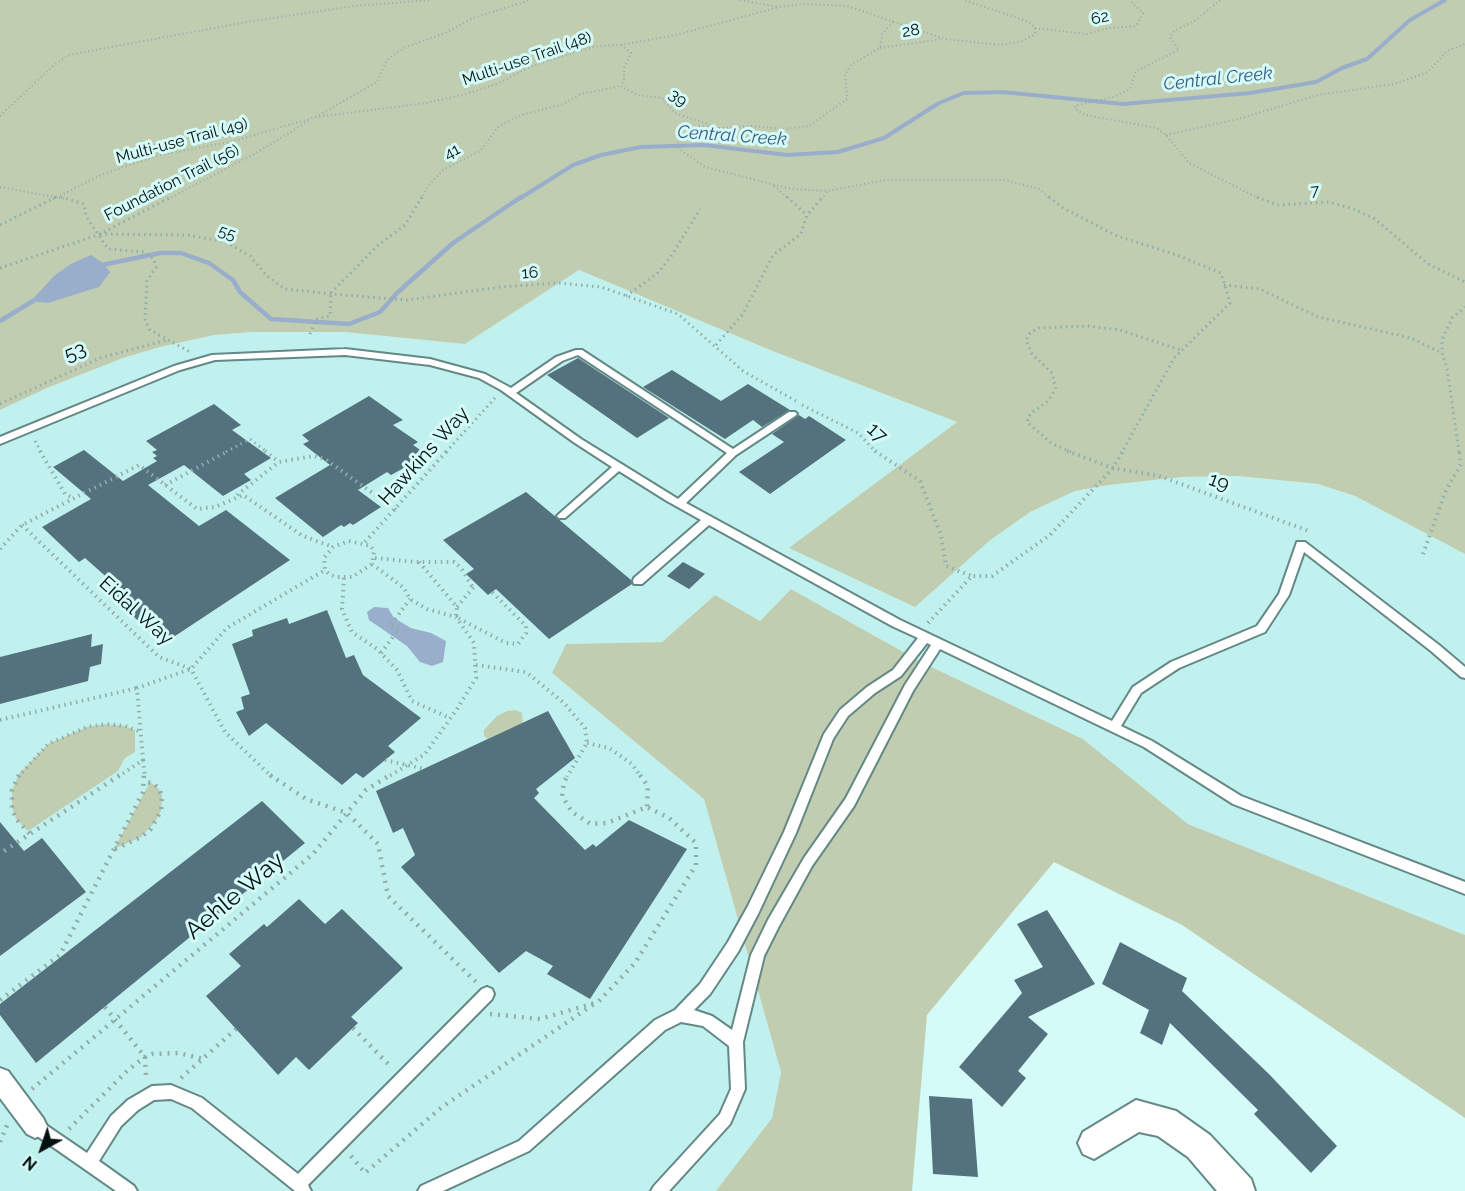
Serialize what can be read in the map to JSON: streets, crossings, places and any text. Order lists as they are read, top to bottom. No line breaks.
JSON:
{"streets":{"path":["62","28","Multi-use Trail (48)","39","Multi-use Trail (49)","41","Foundation Trail (56)","7","55","16","53","17","Hawkins Way","19","Eidal Way","Aehle Way"]},"crossings":[["Multi-use Trail (48)","Multi-use Trail (49)"],["Multi-use Trail (48)","Foundation Trail (56)"],["39","41"],["Multi-use Trail (49)","Foundation Trail (56)"],["41","55"],["41","16"],["Foundation Trail (56)","55"],["55","16"],["16","17"]],"water":["Central Creek"],"north":"bottom left"}
